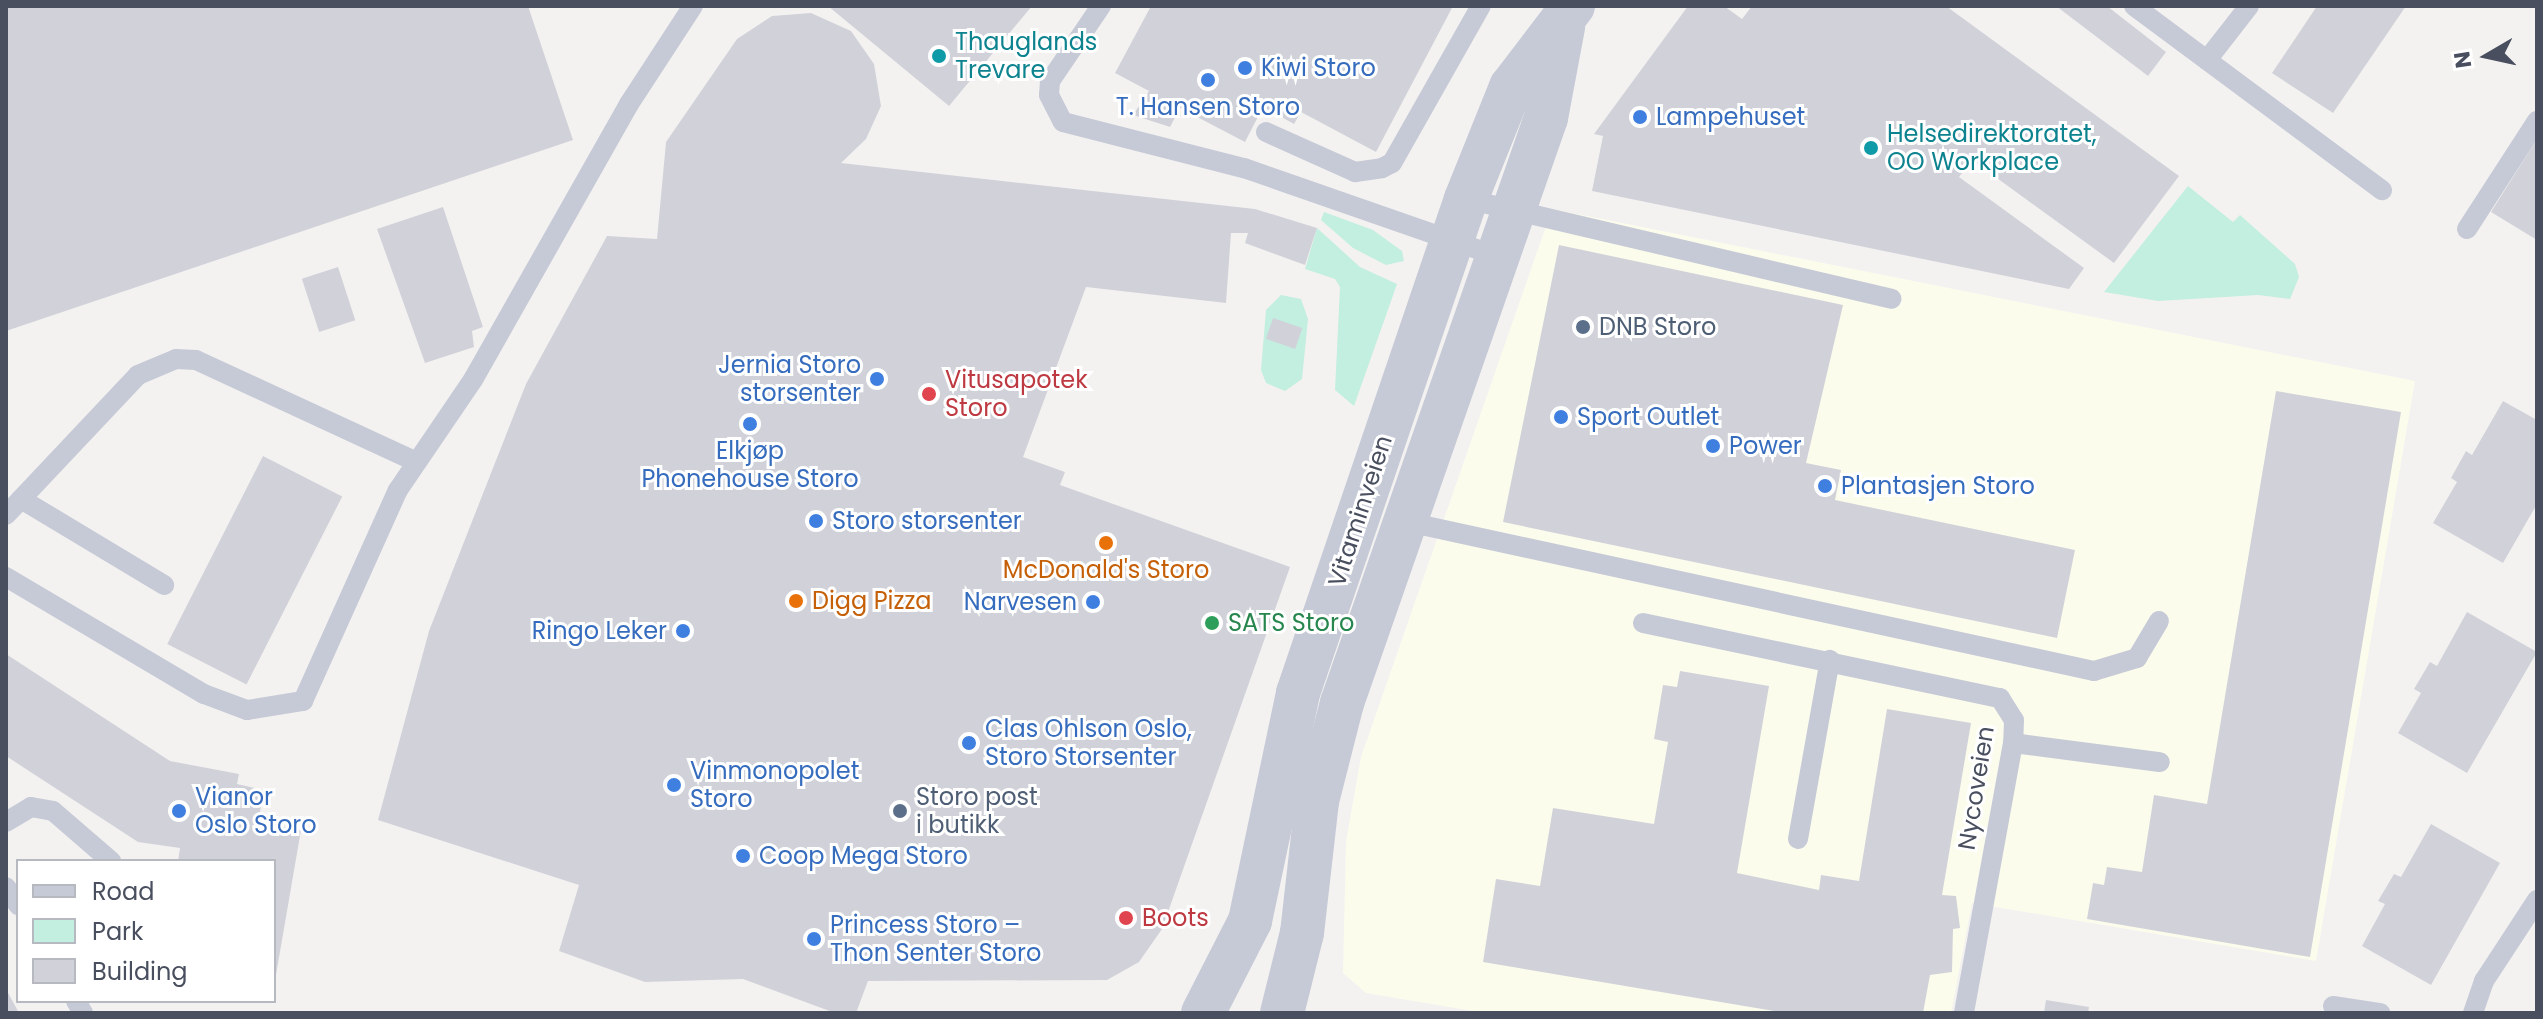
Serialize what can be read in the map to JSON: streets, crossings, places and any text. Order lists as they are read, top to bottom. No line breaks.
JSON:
{"streets":{"street":["Vitaminveien"],"lane":["Nycoveien"]},"places":["Thauglands Trevare","Kiwi Storo","T. Hansen Storo","Lampehuset","Helsedirektoratet, OO Workplace","DNB Storo","Jernia Storo storsenter","Vitusapotek Storo","Sport Outlet","Elkjøp Phonehouse Storo","Power","Plantasjen Storo","Storo storsenter","McDonald's Storo","Digg Pizza","Narvesen","SATS Storo","Ringo Leker","Clas Ohlson Oslo, Storo Storsenter","Vinmonopolet Storo","Vianor Oslo Storo","Storo post i butikk","Coop Mega Storo","Boots","Princess Storo – Thon Senter Storo"],"legend":["Road","Park","Building"],"north":"left"}
